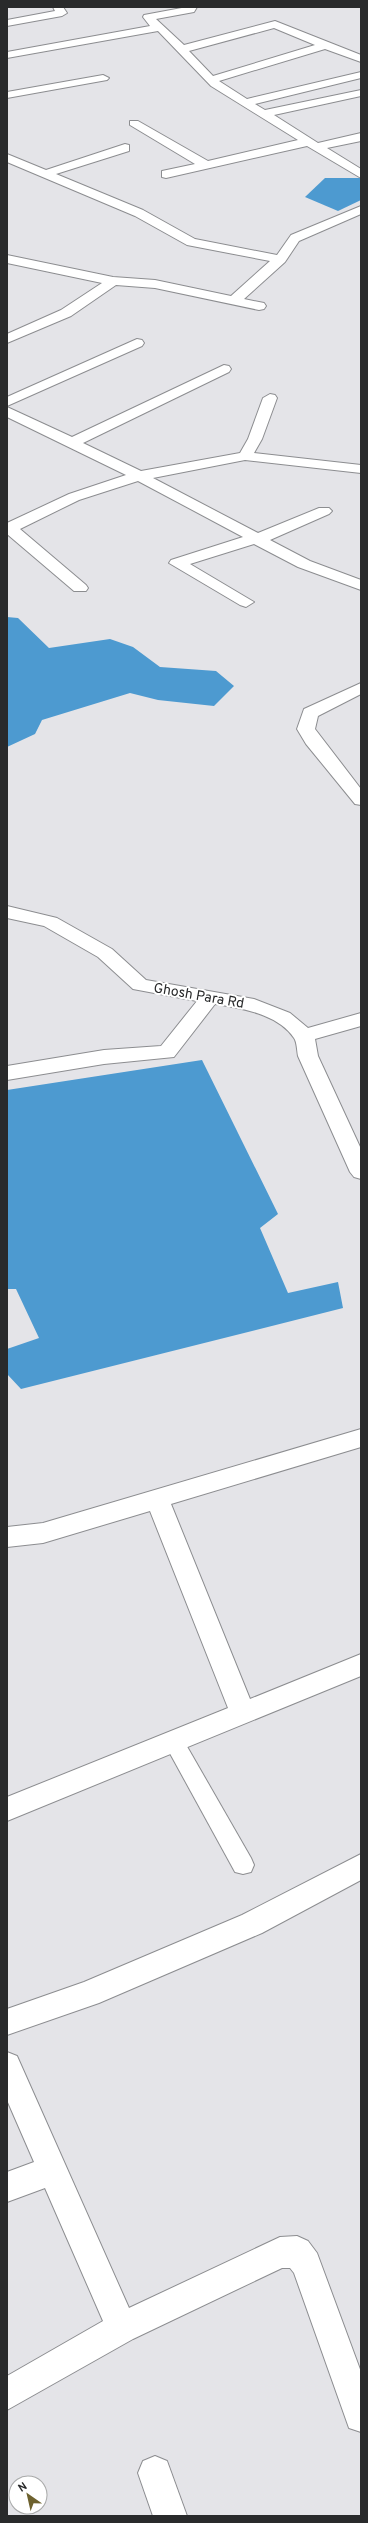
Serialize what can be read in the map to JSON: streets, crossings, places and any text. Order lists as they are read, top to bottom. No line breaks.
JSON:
{"streets":{"street":["Ghosh Para Rd"]},"north":"top left"}
